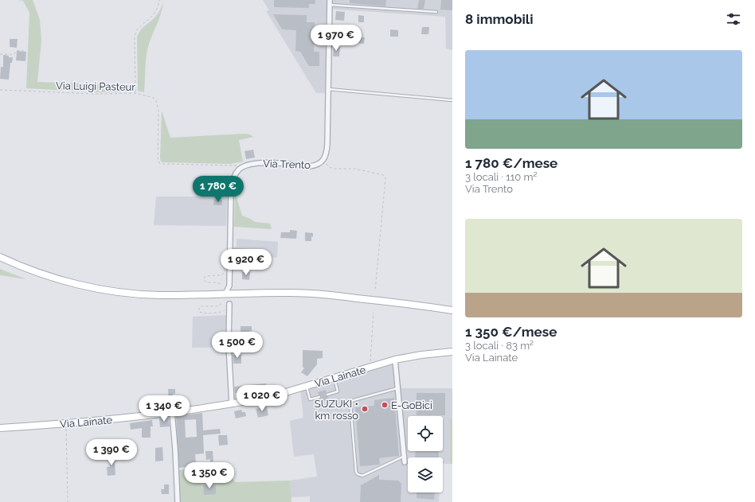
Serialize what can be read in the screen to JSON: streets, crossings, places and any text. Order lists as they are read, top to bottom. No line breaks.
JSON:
{"streets":{"main road":["Via Lainate"],"street":["Via Trento"],"path":["Via Luigi Pasteur"]},"crossings":[["Via Luigi Pasteur","Via Trento"]],"places":["E-GoBici","SUZUKI • km rosso"],"page":{"heading":"8 immobili","price":["1 970 €","1 780 €","1 920 €","1 500 €","1 020 €","1 340 €","1 390 €","1 350 €"],"list":[{"name":"1 780 €/mese","note":"3 locali · 110 m² · Via Trento"},{"name":"1 350 €/mese","note":"3 locali · 83 m² · Via Lainate"}]}}
